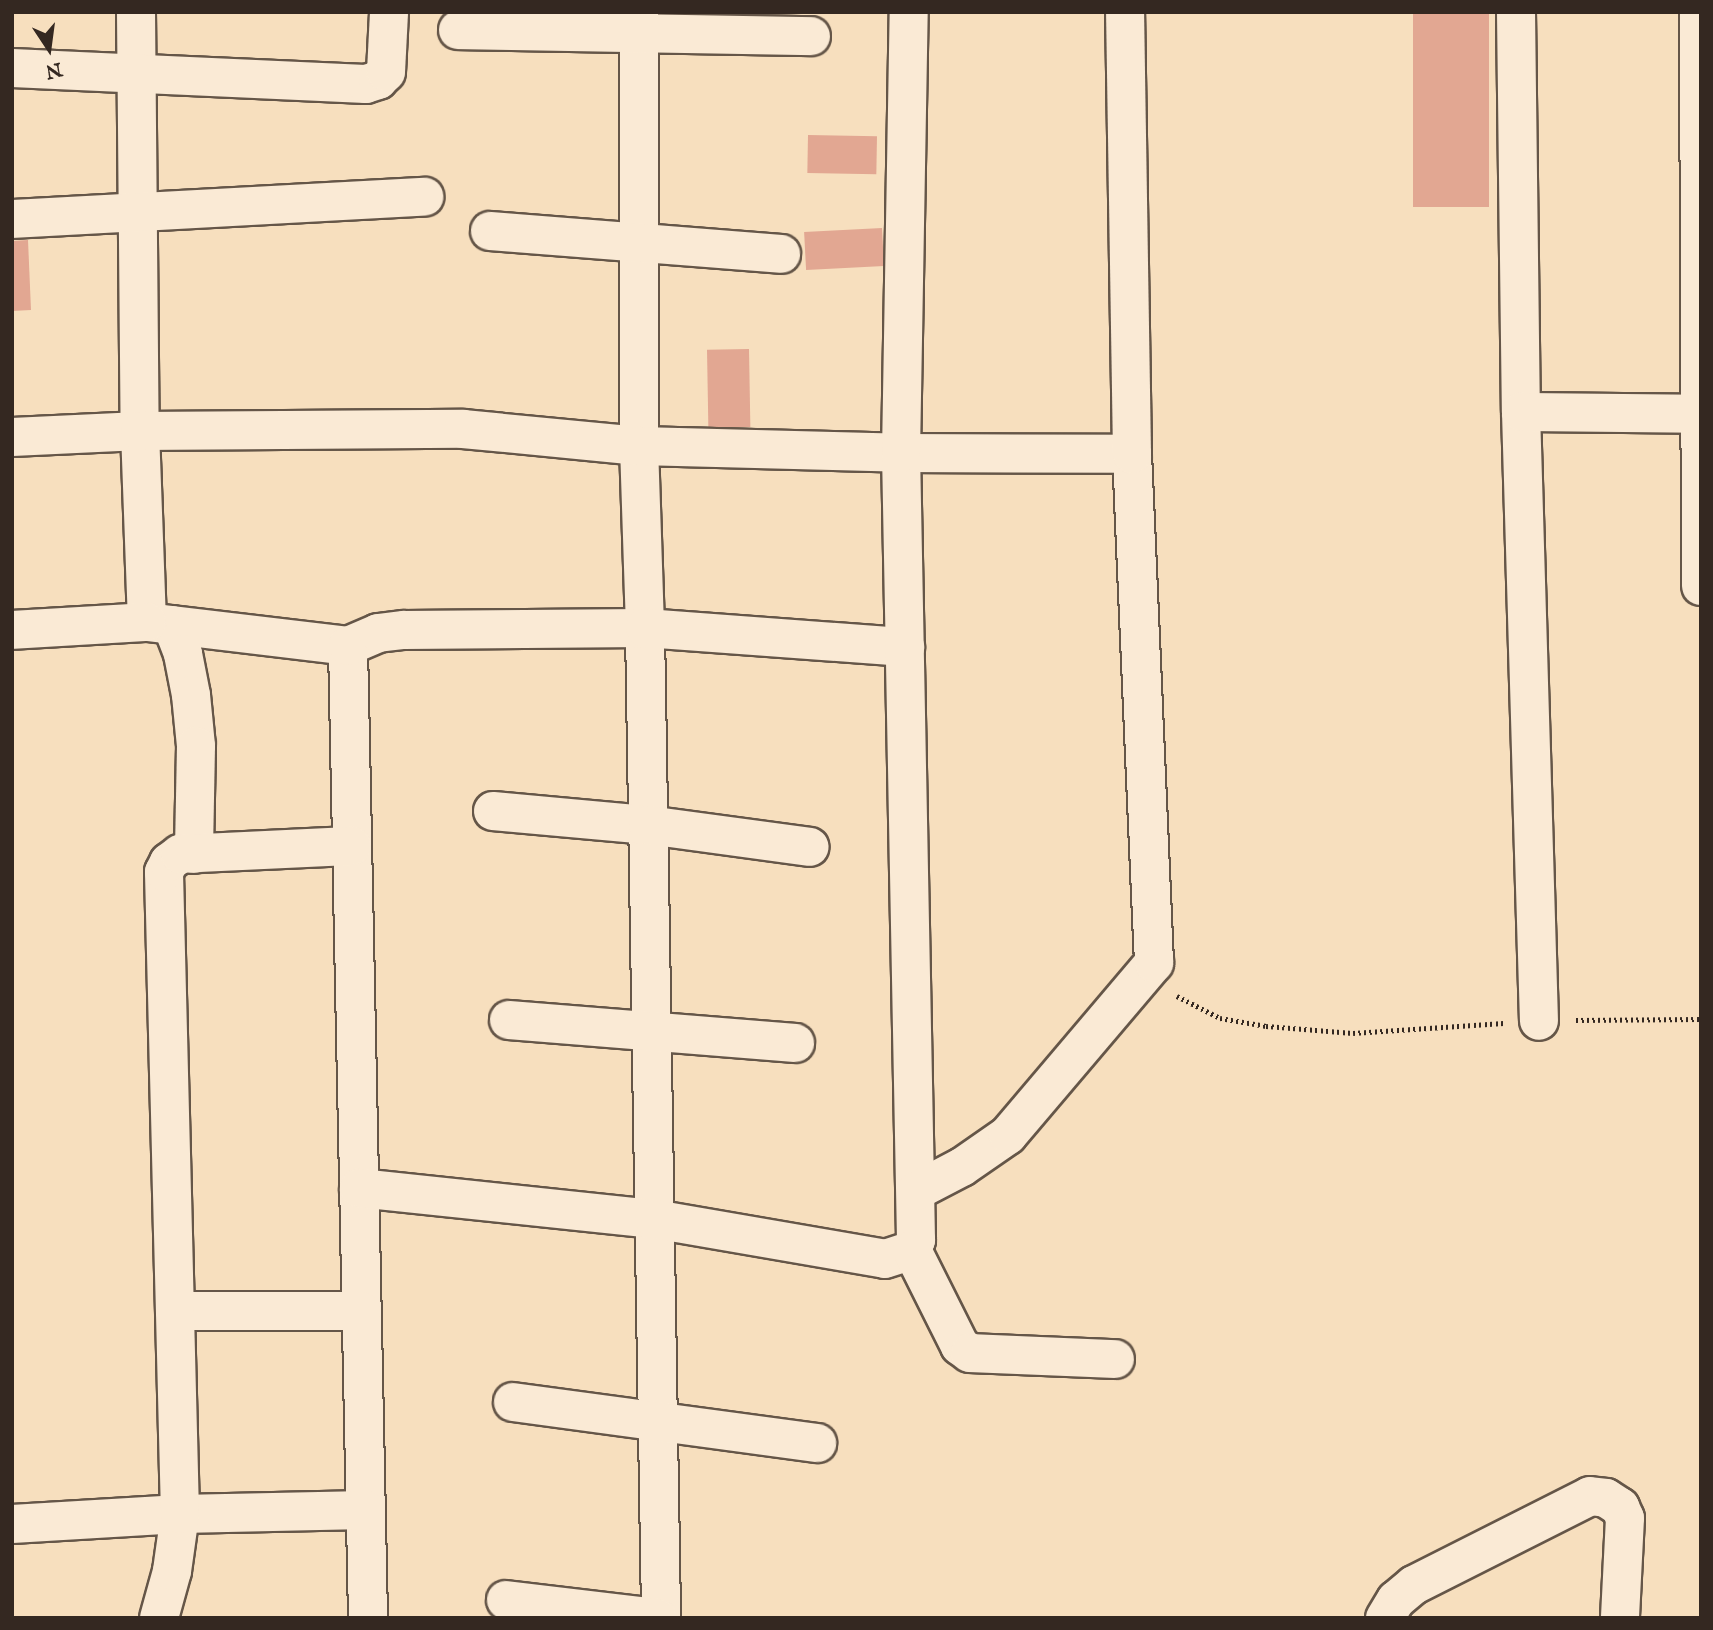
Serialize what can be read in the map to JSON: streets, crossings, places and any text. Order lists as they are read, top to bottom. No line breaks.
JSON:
{"north":"bottom"}
